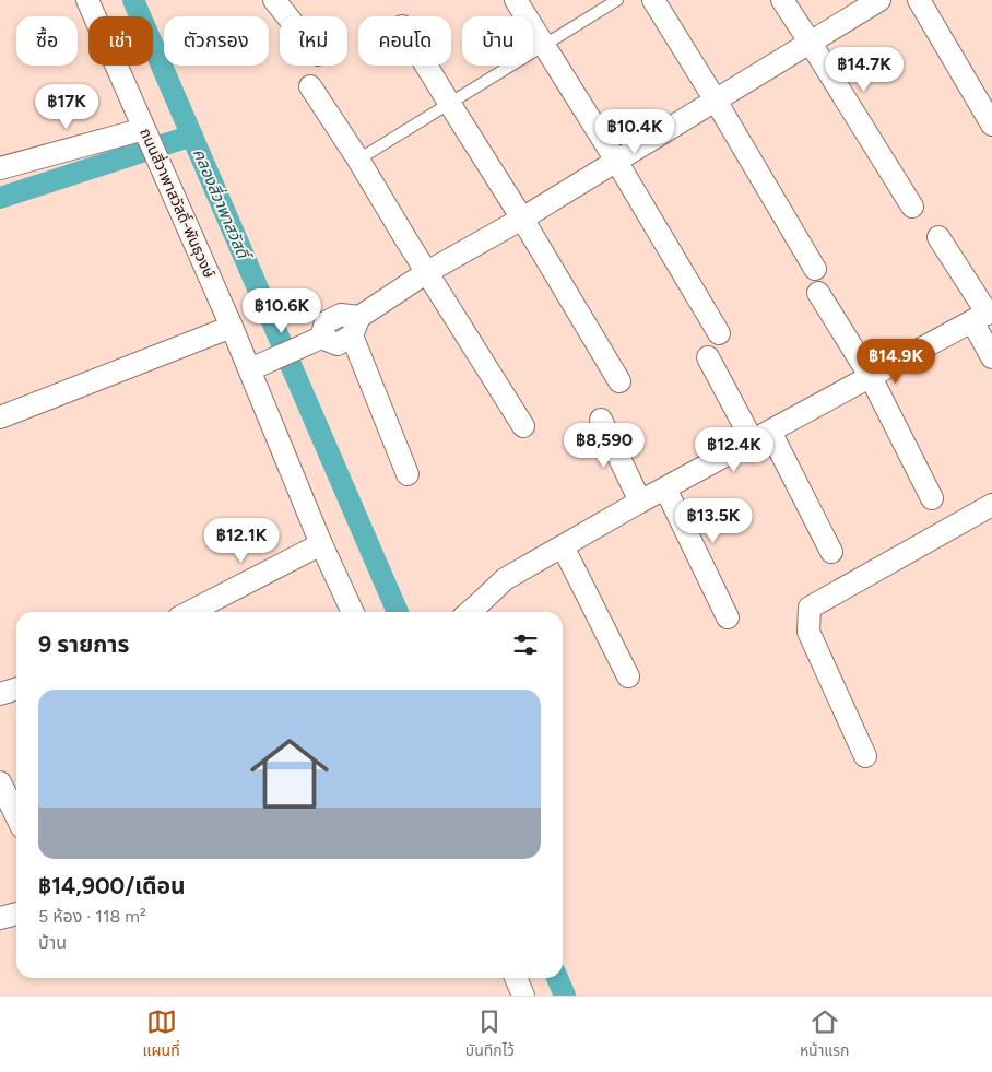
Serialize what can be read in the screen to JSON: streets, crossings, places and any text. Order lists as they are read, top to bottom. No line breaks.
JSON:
{"streets":{"street":["ถนนสี่วาพาสวัสดิ์-พันธุวงษ์"]},"water":["คลองสี่วาพาสวัสดิ์"],"page":{"chip":["ซื้อ","เช่า","ตัวกรอง","ใหม่","คอนโด","บ้าน"],"price":["฿14.7K","฿17K","฿10.4K","฿10.6K","฿14.9K","฿8,590","฿12.4K","฿13.5K","฿12.1K"],"heading":"9 รายการ","list":[{"name":"฿14,900/เดือน","note":"5 ห้อง · 118 m² · บ้าน"}],"tabs":["แผนที่","บันทึกไว้","หน้าแรก"]}}
